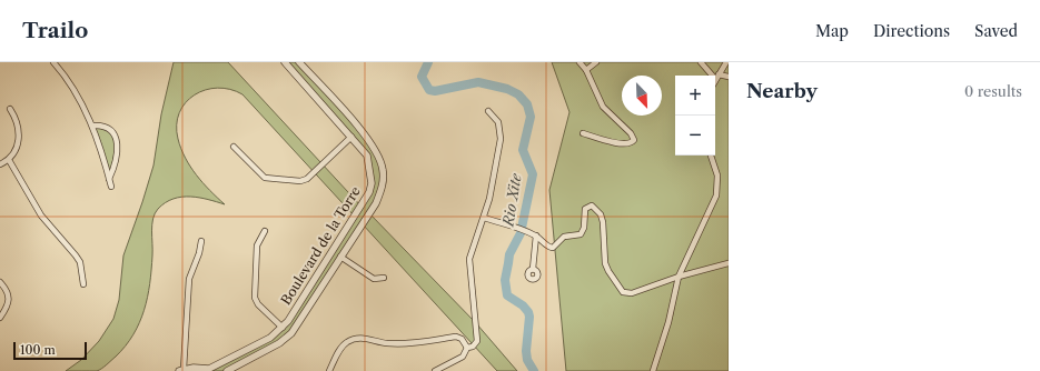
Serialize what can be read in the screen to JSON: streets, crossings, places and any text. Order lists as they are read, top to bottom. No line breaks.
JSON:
{"streets":{"street":["Boulevard de la Torre"]},"water":["Rio Xite"],"scale_bar":"100 m","north":"bottom right","page":{"header":"Trailo","nav":["Map","Directions","Saved"],"heading":["Nearby","0 results"],"map_buttons":["+","−"],"scale":"100 m"}}
